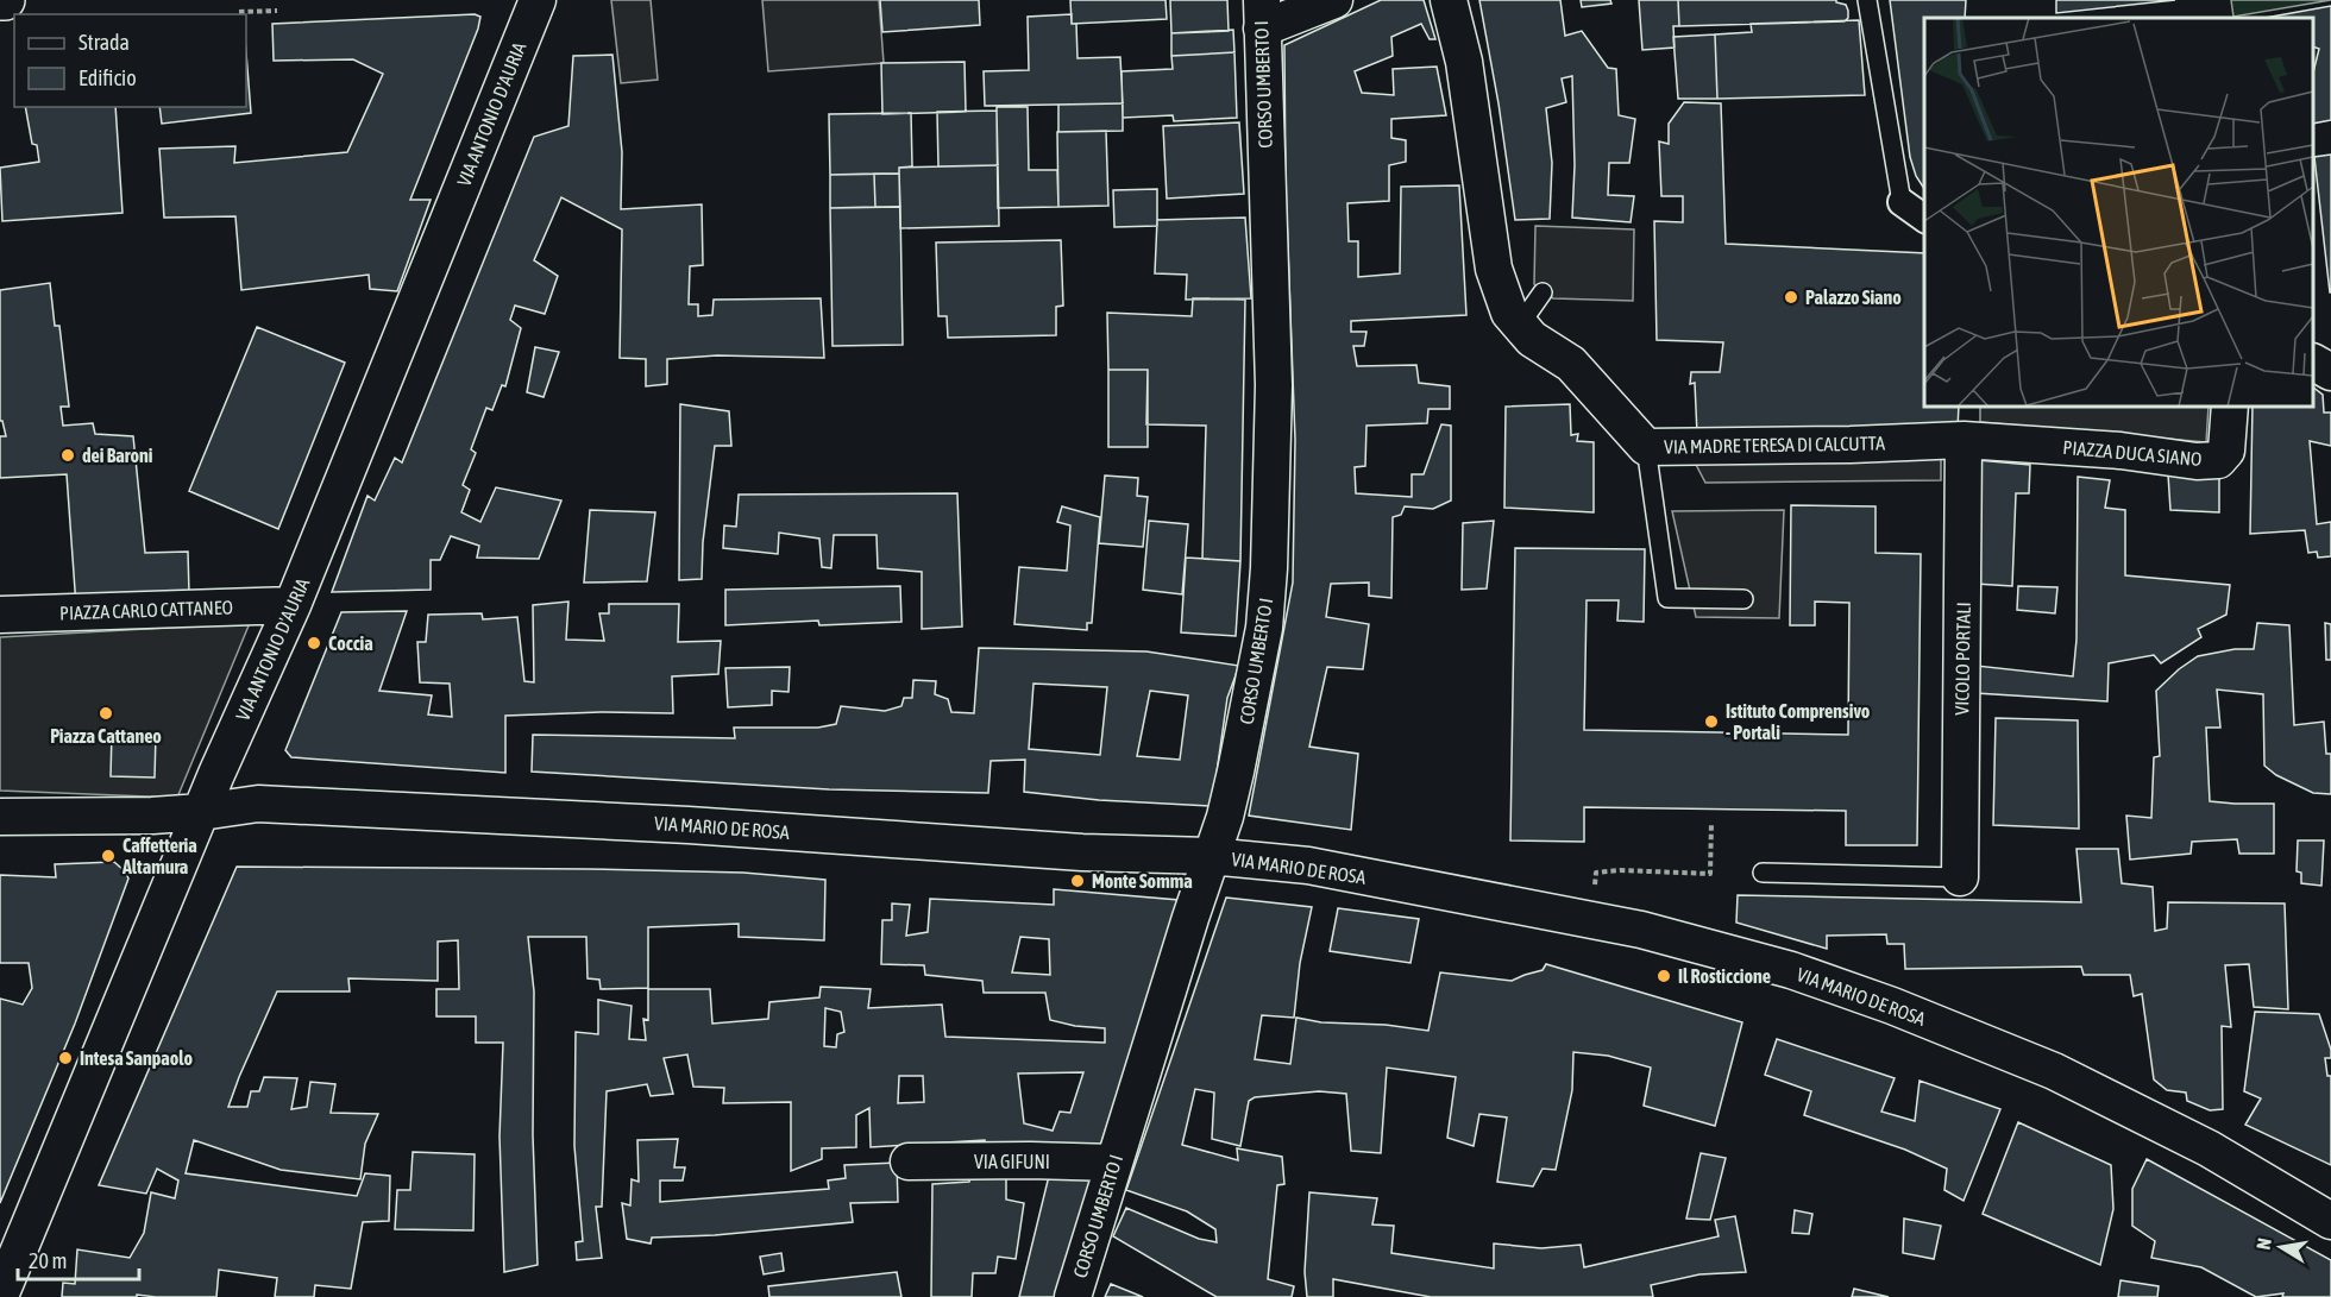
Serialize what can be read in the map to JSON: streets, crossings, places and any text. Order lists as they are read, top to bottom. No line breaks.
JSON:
{"streets":{"street":["CORSO UMBERTO I","VIA ANTONIO D'AURIA","VIA MADRE TERESA DI CALCUTTA","PIAZZA DUCA SIANO","PIAZZA CARLO CATTANEO","VICOLO PORTALI","VIA MARIO DE ROSA","VIA GIFUNI"]},"crossings":[["CORSO UMBERTO I","VIA MARIO DE ROSA"],["CORSO UMBERTO I","VIA GIFUNI"],["VIA ANTONIO D'AURIA","PIAZZA CARLO CATTANEO"],["VIA ANTONIO D'AURIA","VIA MARIO DE ROSA"],["VIA MADRE TERESA DI CALCUTTA","PIAZZA DUCA SIANO"],["VIA MADRE TERESA DI CALCUTTA","VICOLO PORTALI"]],"places":["Palazzo Siano","dei Baroni","Coccia","Piazza Cattaneo","Istituto Comprensivo - Portali","Caffetteria Altamura","Monte Somma","Il Rosticcione","Intesa Sanpaolo"],"legend":["Strada","Edificio"],"scale_bar":"20 m","north":"left"}
